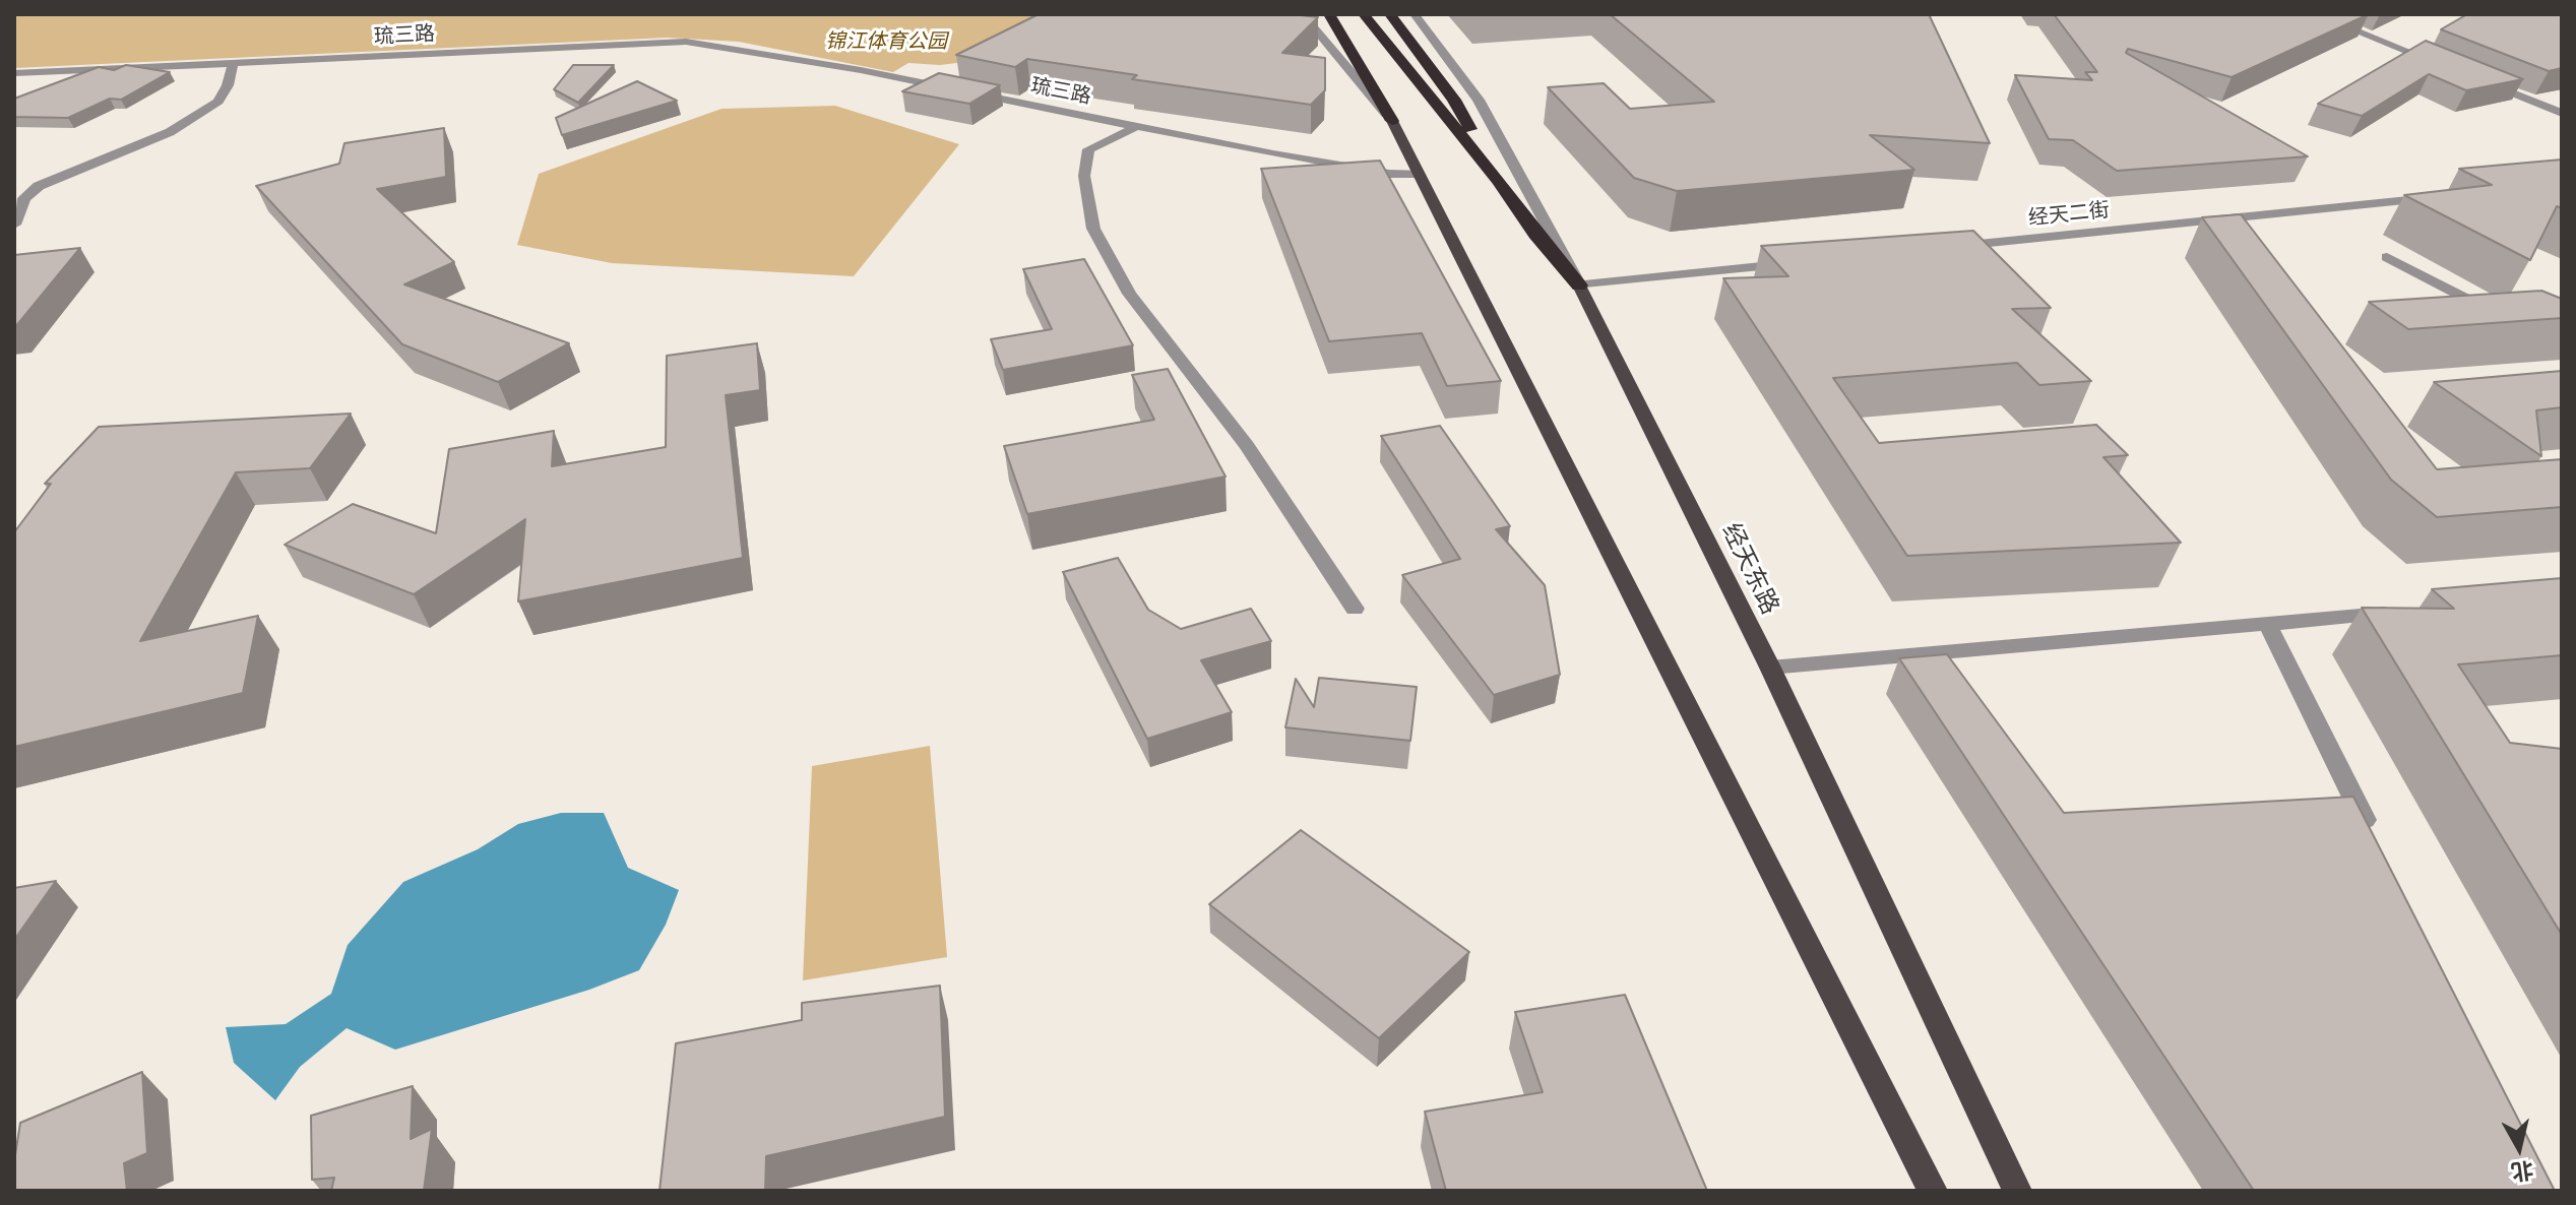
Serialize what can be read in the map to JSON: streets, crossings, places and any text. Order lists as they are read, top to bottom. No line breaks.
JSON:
{"streets":{"highway":["经天东路"],"street":["琉三路","经天二街"]},"parks":["锦江体育公园"],"north":"bottom"}
